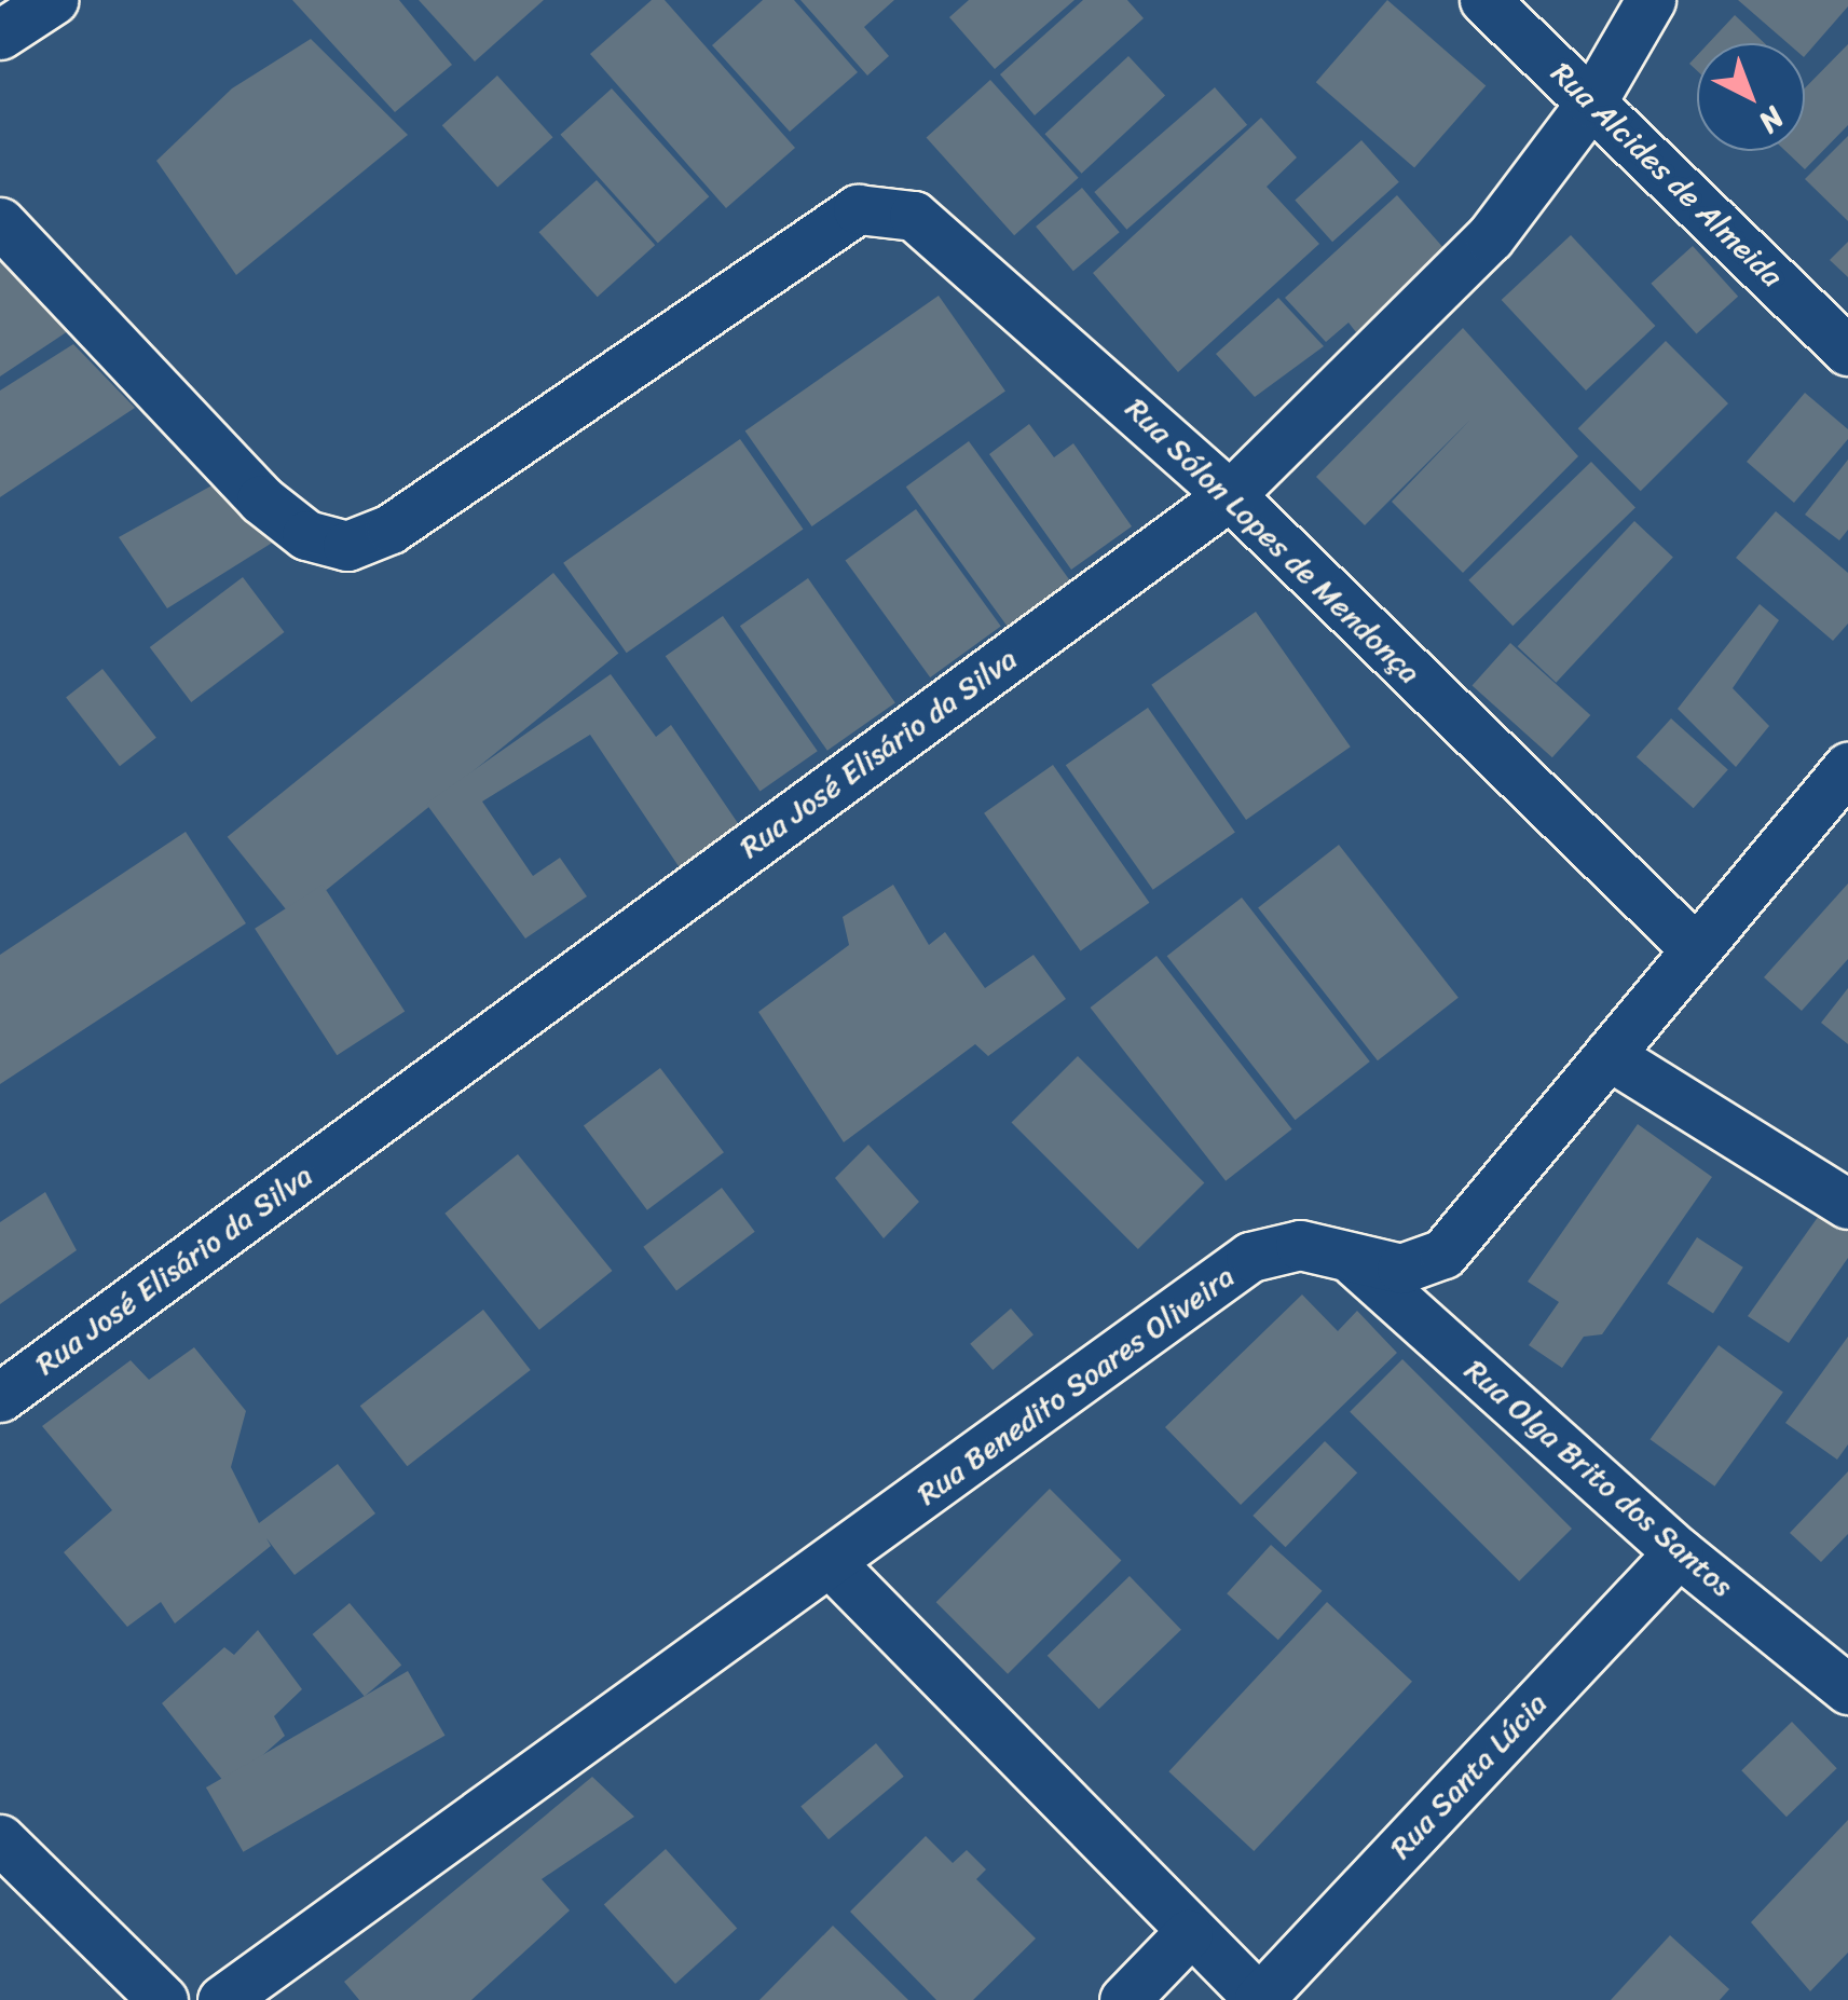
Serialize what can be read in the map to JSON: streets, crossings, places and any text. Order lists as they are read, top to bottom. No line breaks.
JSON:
{"streets":{"street":["Rua Alcides de Almeida","Rua Sólon Lopes de Mendonça","Rua José Elisário da Silva","Rua Benedito Soares Oliveira","Rua Olga Brito dos Santos","Rua Santa Lúcia"]},"crossings":[["Rua Alcides de Almeida","Rua José Elisário da Silva"],["Rua Sólon Lopes de Mendonça","Rua José Elisário da Silva"],["Rua Sólon Lopes de Mendonça","Rua Benedito Soares Oliveira"],["Rua Benedito Soares Oliveira","Rua Olga Brito dos Santos"],["Rua Olga Brito dos Santos","Rua Santa Lúcia"]],"north":"bottom right"}
